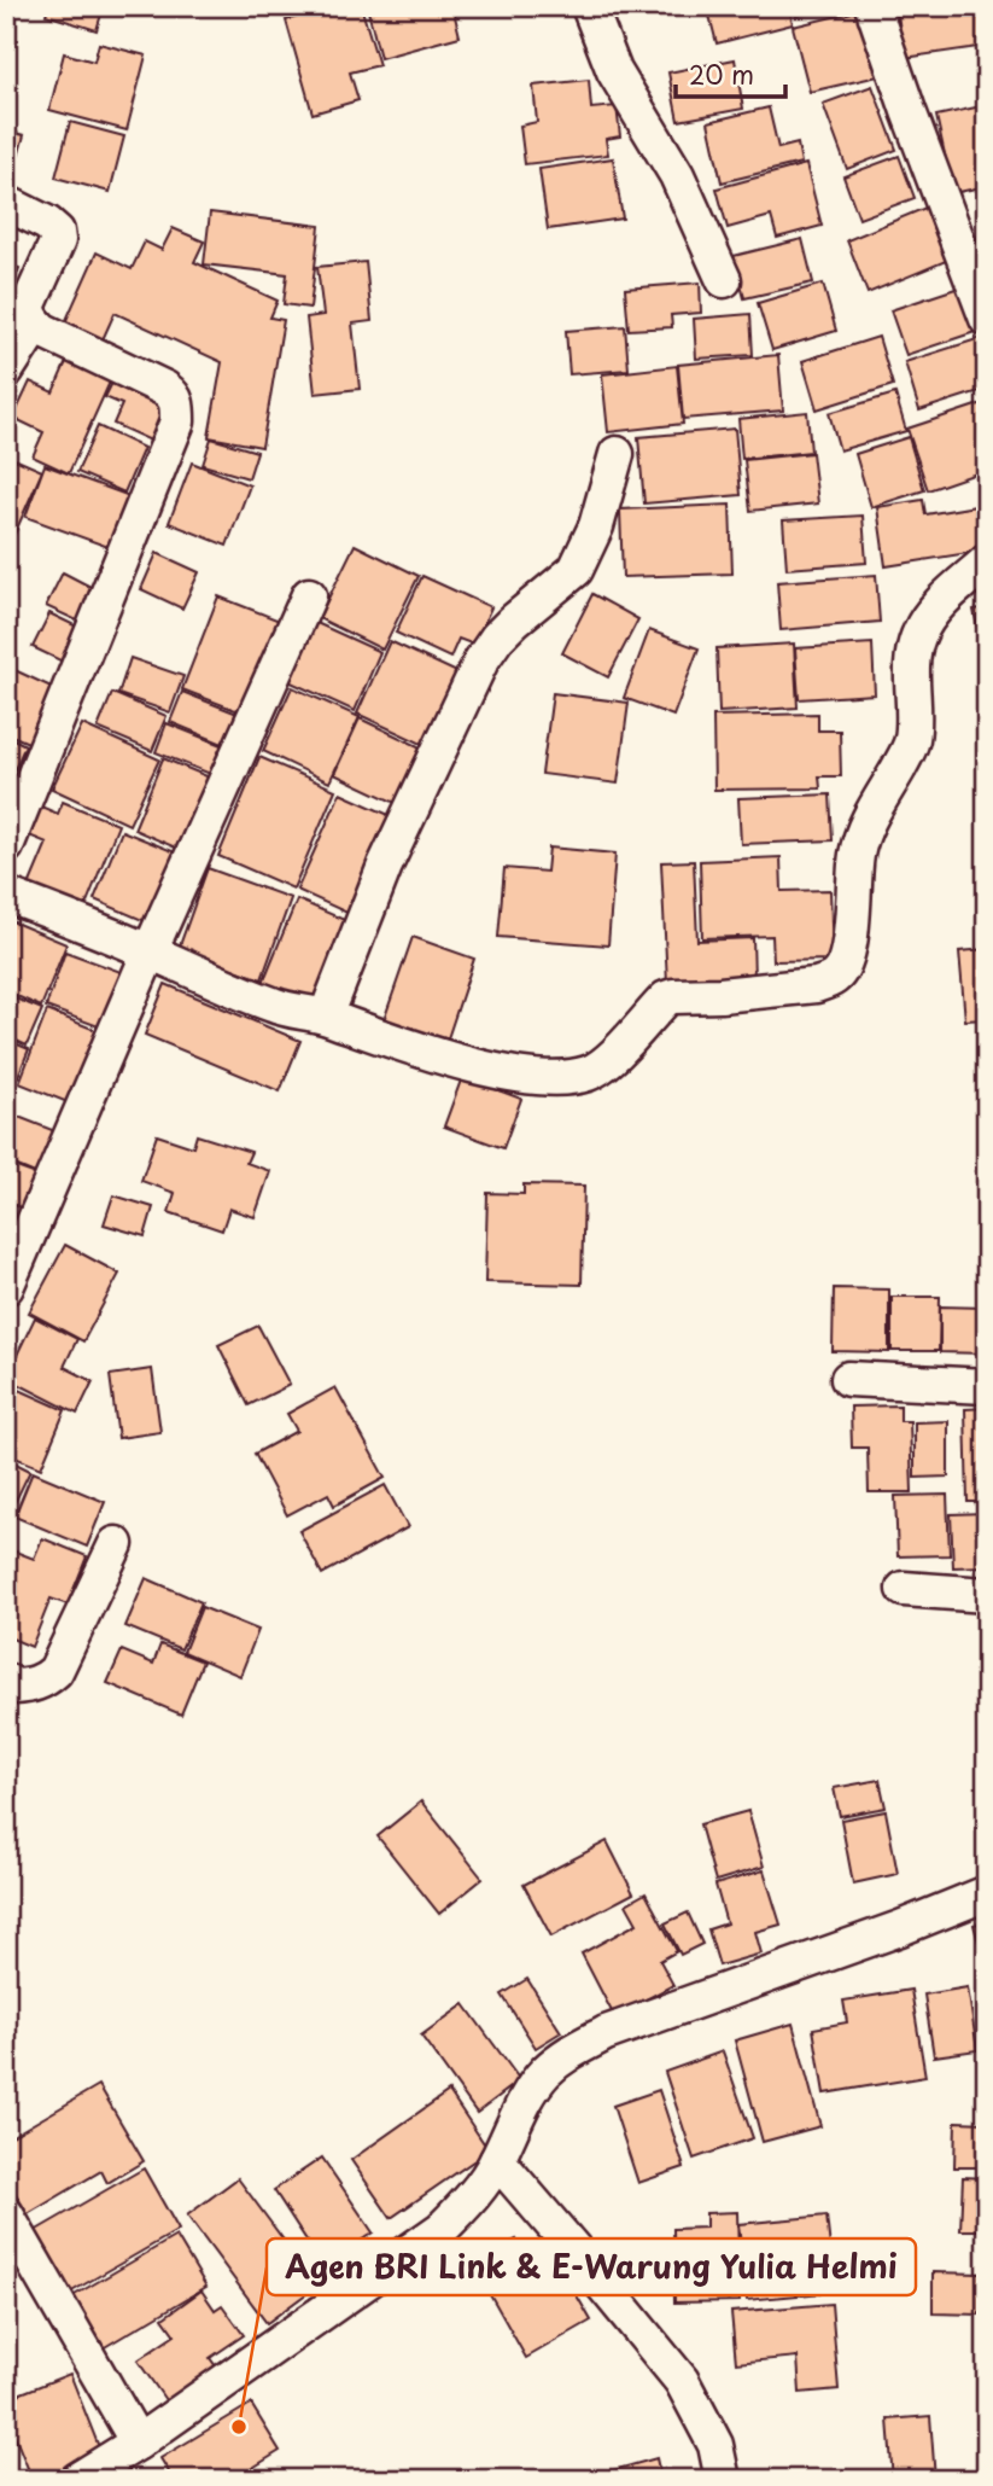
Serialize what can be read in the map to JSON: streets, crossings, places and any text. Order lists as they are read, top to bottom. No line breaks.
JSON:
{"places":["Agen BRI Link & E-Warung Yulia Helmi"],"scale_bar":"20 m"}
